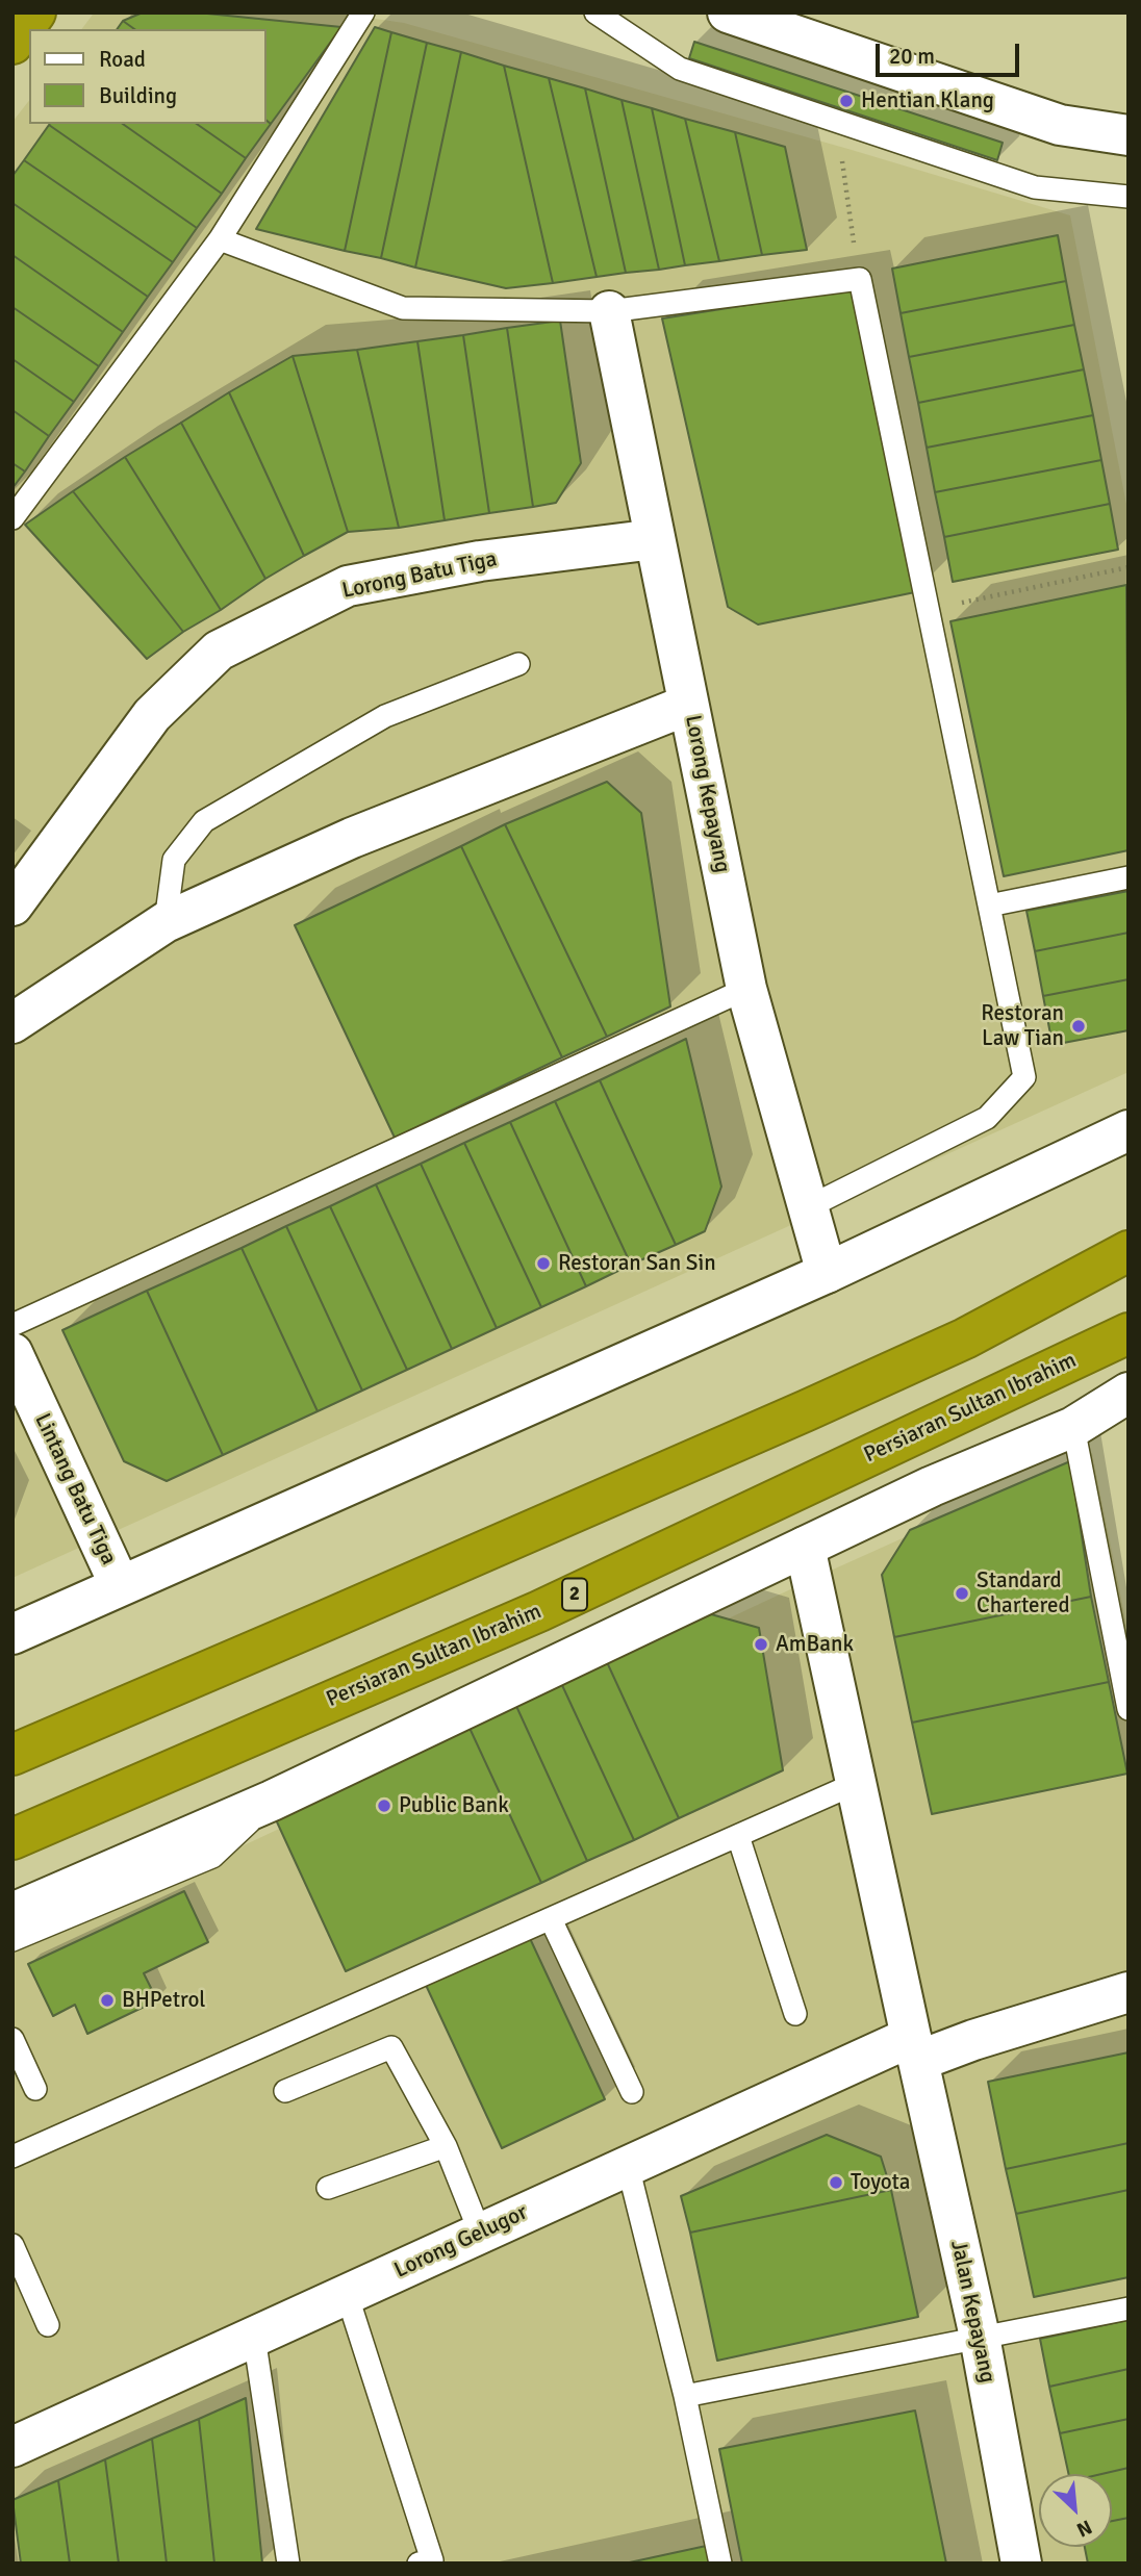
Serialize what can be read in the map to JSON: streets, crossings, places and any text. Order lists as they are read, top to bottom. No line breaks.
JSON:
{"streets":{"highway":["Persiaran Sultan Ibrahim","2"],"street":["Lorong Batu Tiga","Lorong Kepayang","Lintang Batu Tiga","Lorong Gelugor","Jalan Kepayang"]},"crossings":[["Lorong Batu Tiga","Lorong Kepayang"],["Lorong Gelugor","Jalan Kepayang"]],"places":["Hentian Klang","Restoran Law Tian","Restoran San Sin","Standard Chartered","AmBank","Public Bank","BHPetrol","Toyota"],"legend":["Road","Building"],"scale_bar":"20 m","north":"bottom right"}
